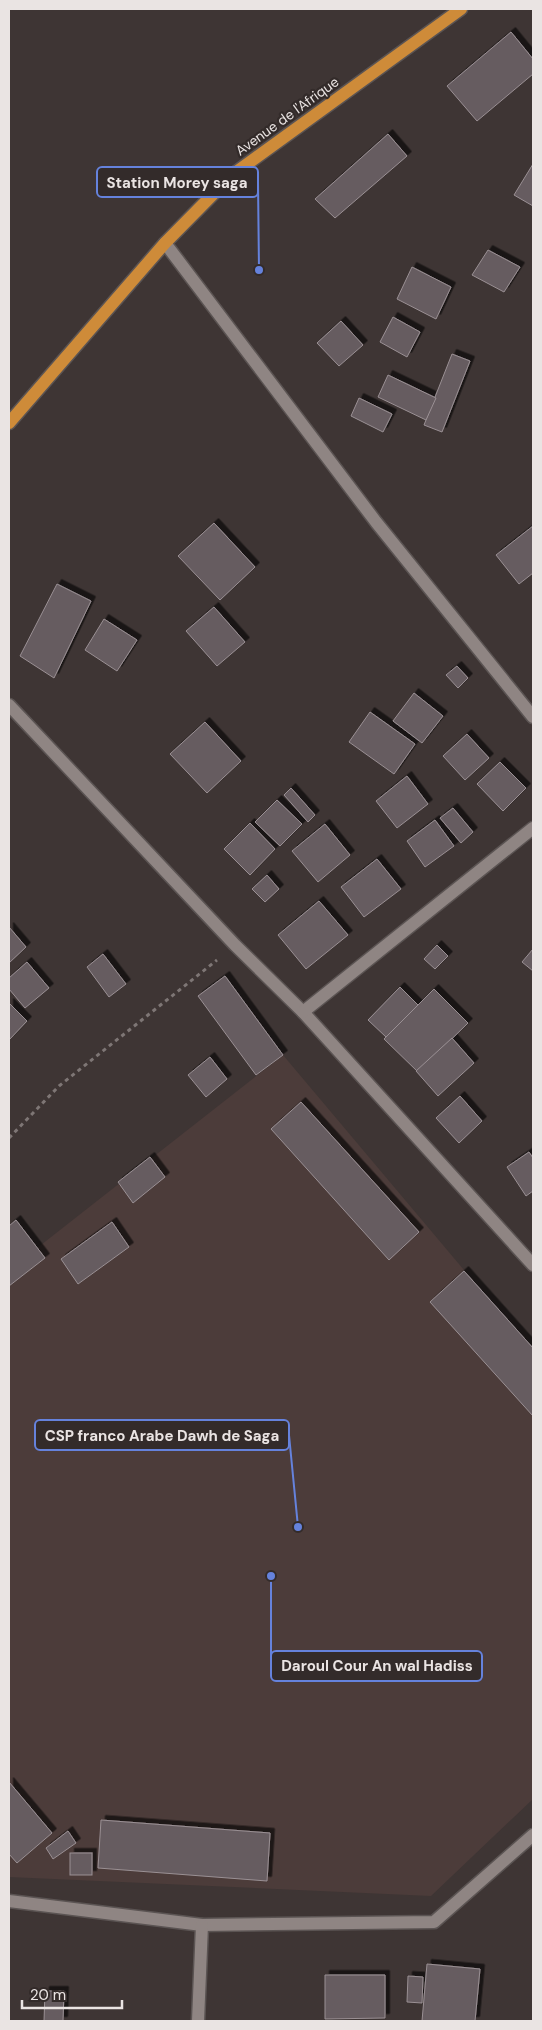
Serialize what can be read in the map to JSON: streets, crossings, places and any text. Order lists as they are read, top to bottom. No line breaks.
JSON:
{"streets":{"main road":["Avenue de l'Afrique"]},"places":["Station Morey saga","CSP franco Arabe Dawh de Saga","Daroul Cour An wal Hadiss"],"scale_bar":"20 m"}
